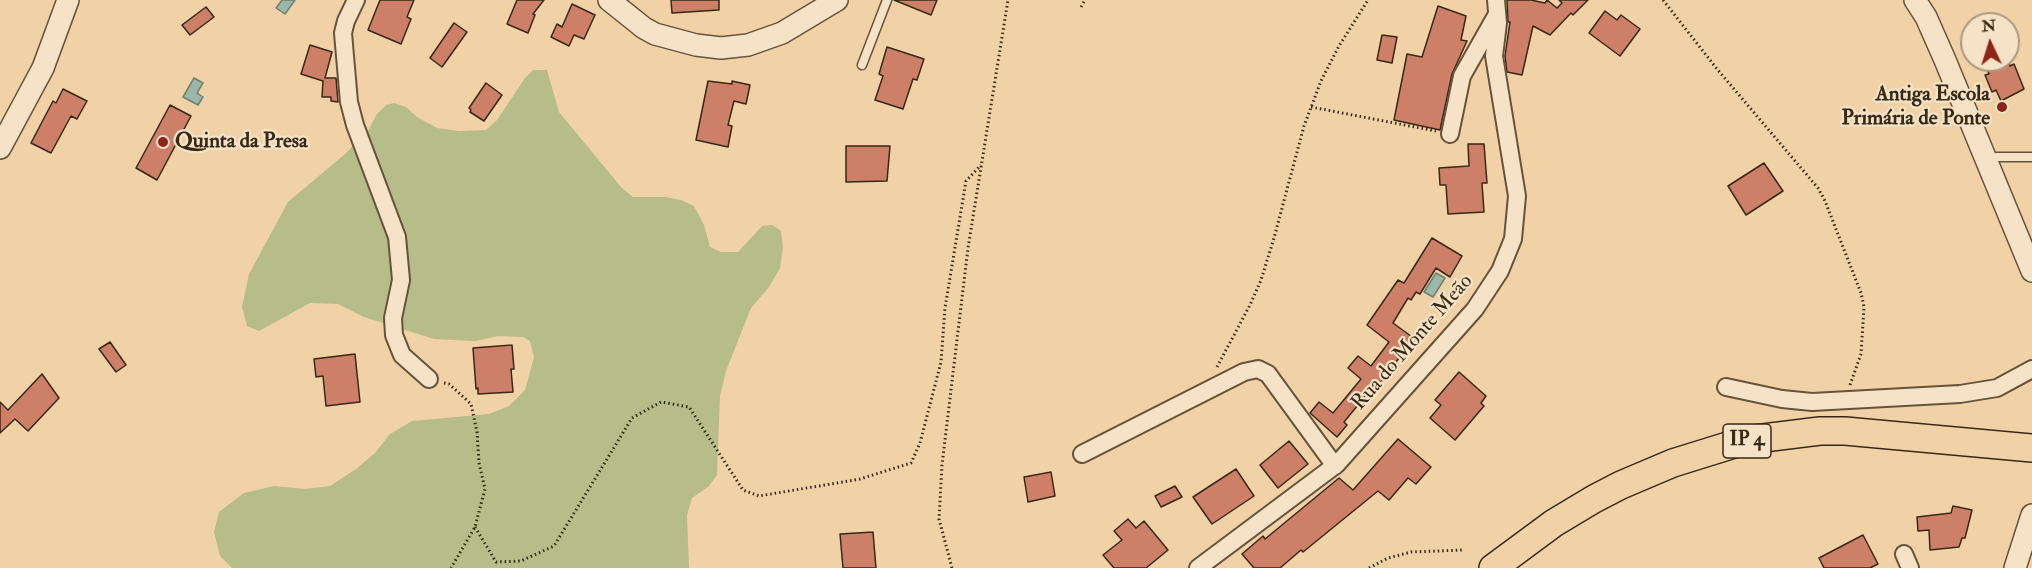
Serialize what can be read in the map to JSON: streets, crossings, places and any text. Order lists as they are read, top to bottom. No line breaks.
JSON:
{"streets":{"highway":["IP 4"],"street":["Rua do Monte Meão"]},"places":["Antiga Escola Primária de Ponte","Quinta da Presa"],"north":"top"}
